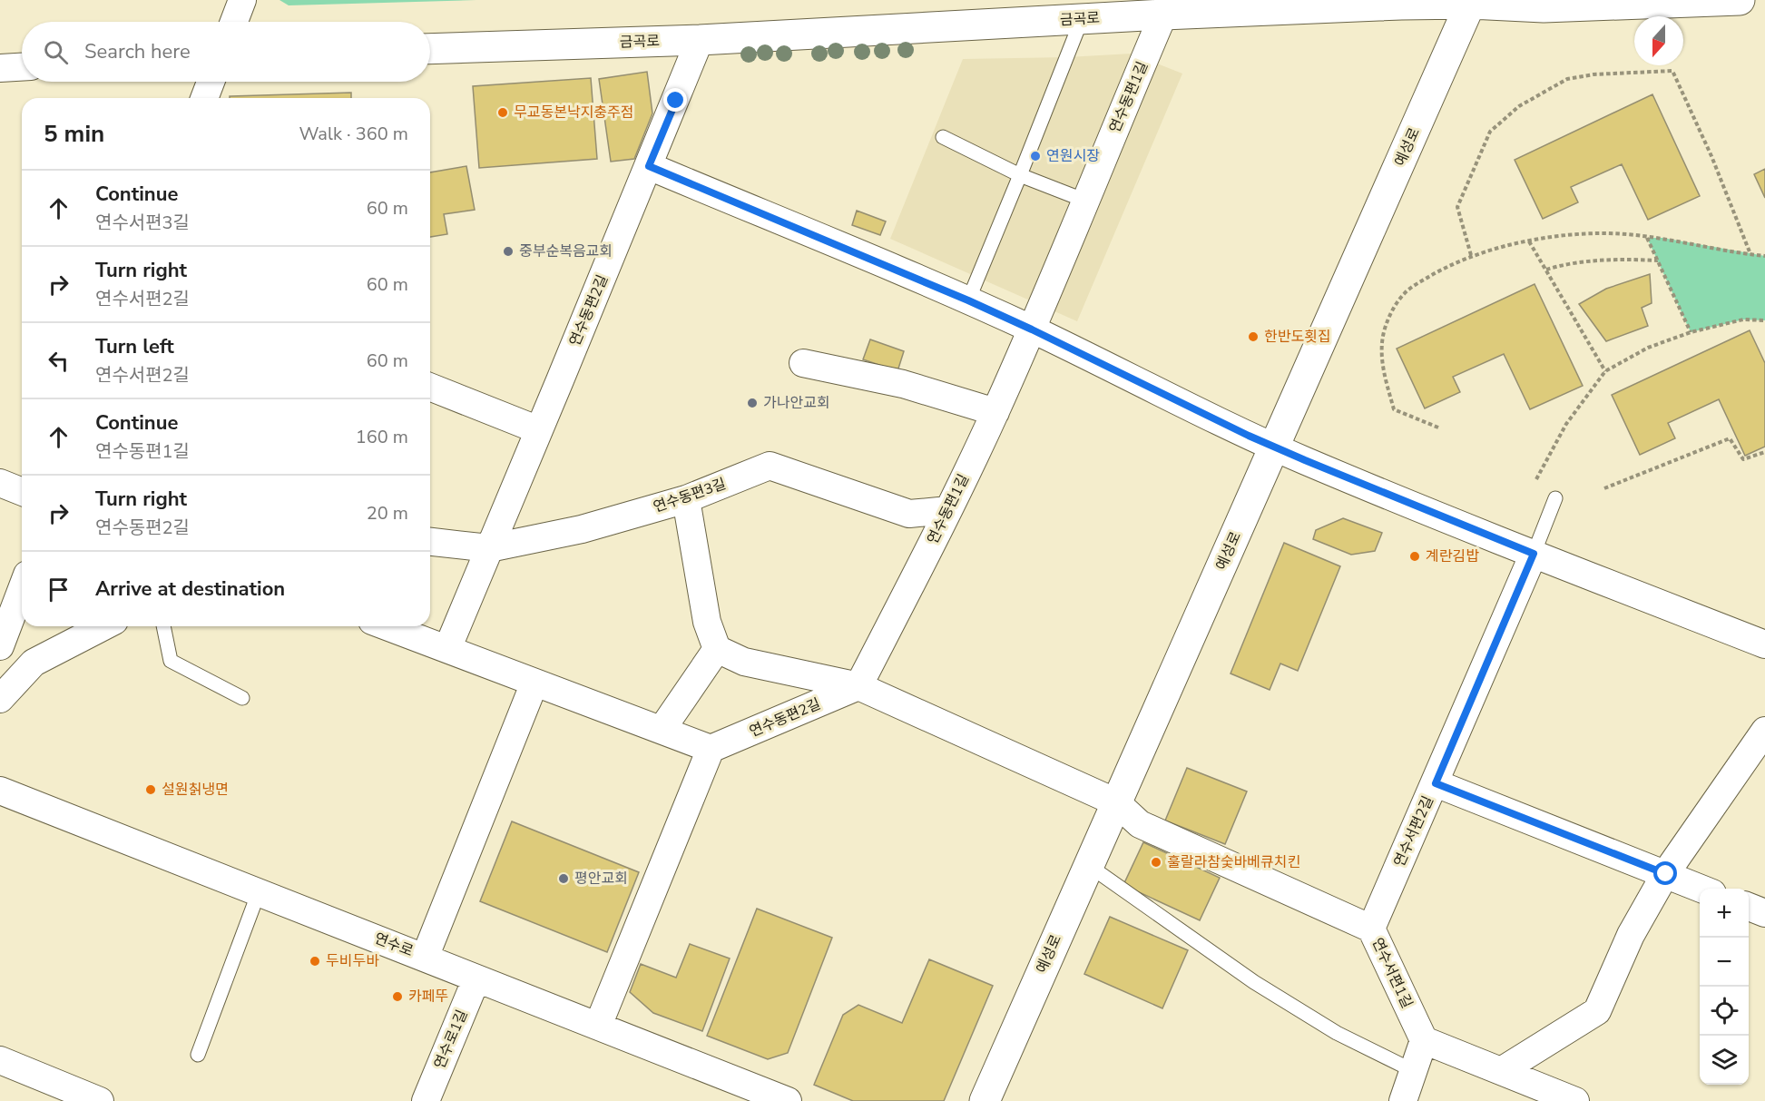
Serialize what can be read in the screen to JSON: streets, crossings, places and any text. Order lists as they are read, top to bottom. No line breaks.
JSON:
{"streets":{"street":["금곡로","연수동편1길","예성로","연수동편2길","연수동편3길","연수서편2길","연수로","연수서편1길","연수로1길"]},"crossings":[["금곡로","연수동편1길"],["금곡로","예성로"],["금곡로","연수동편2길"],["연수동편1길","연수동편2길"],["연수동편1길","연수동편3길"],["예성로","연수서편1길"],["연수동편2길","연수동편3길"],["연수서편2길","연수서편1길"],["연수로","연수로1길"]],"places":["무교동본낙지충주점","연원시장","중부순복음교회","한반도횟집","가나안교회","계란김밥","설원칡냉면","훌랄라참숯바베큐치킨","평안교회","두비두바","카페뚜"],"north":"bottom","page":{"search":"Search here","heading":["5 min","Walk · 360 m"],"list":[["Continue","연수서편3길","60 m"],["Turn right","연수서편2길","60 m"],["Turn left","연수서편2길","60 m"],["Continue","연수동편1길","160 m"],["Turn right","연수동편2길","20 m"],"Arrive at destination"],"map_buttons":["+","−"]}}
